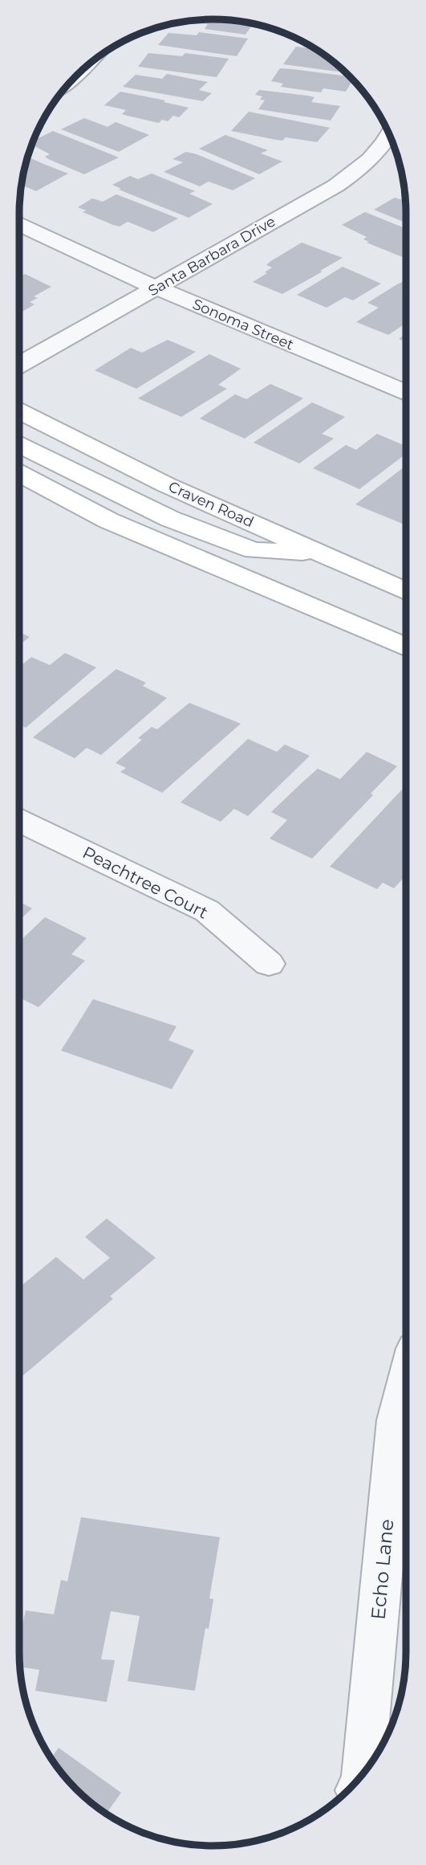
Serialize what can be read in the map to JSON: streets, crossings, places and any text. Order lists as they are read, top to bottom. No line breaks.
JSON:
{"streets":{"main road":["Craven Road"],"street":["Santa Barbara Drive","Sonoma Street","Peachtree Court","Echo Lane"]},"crossings":[["Santa Barbara Drive","Sonoma Street"]]}
